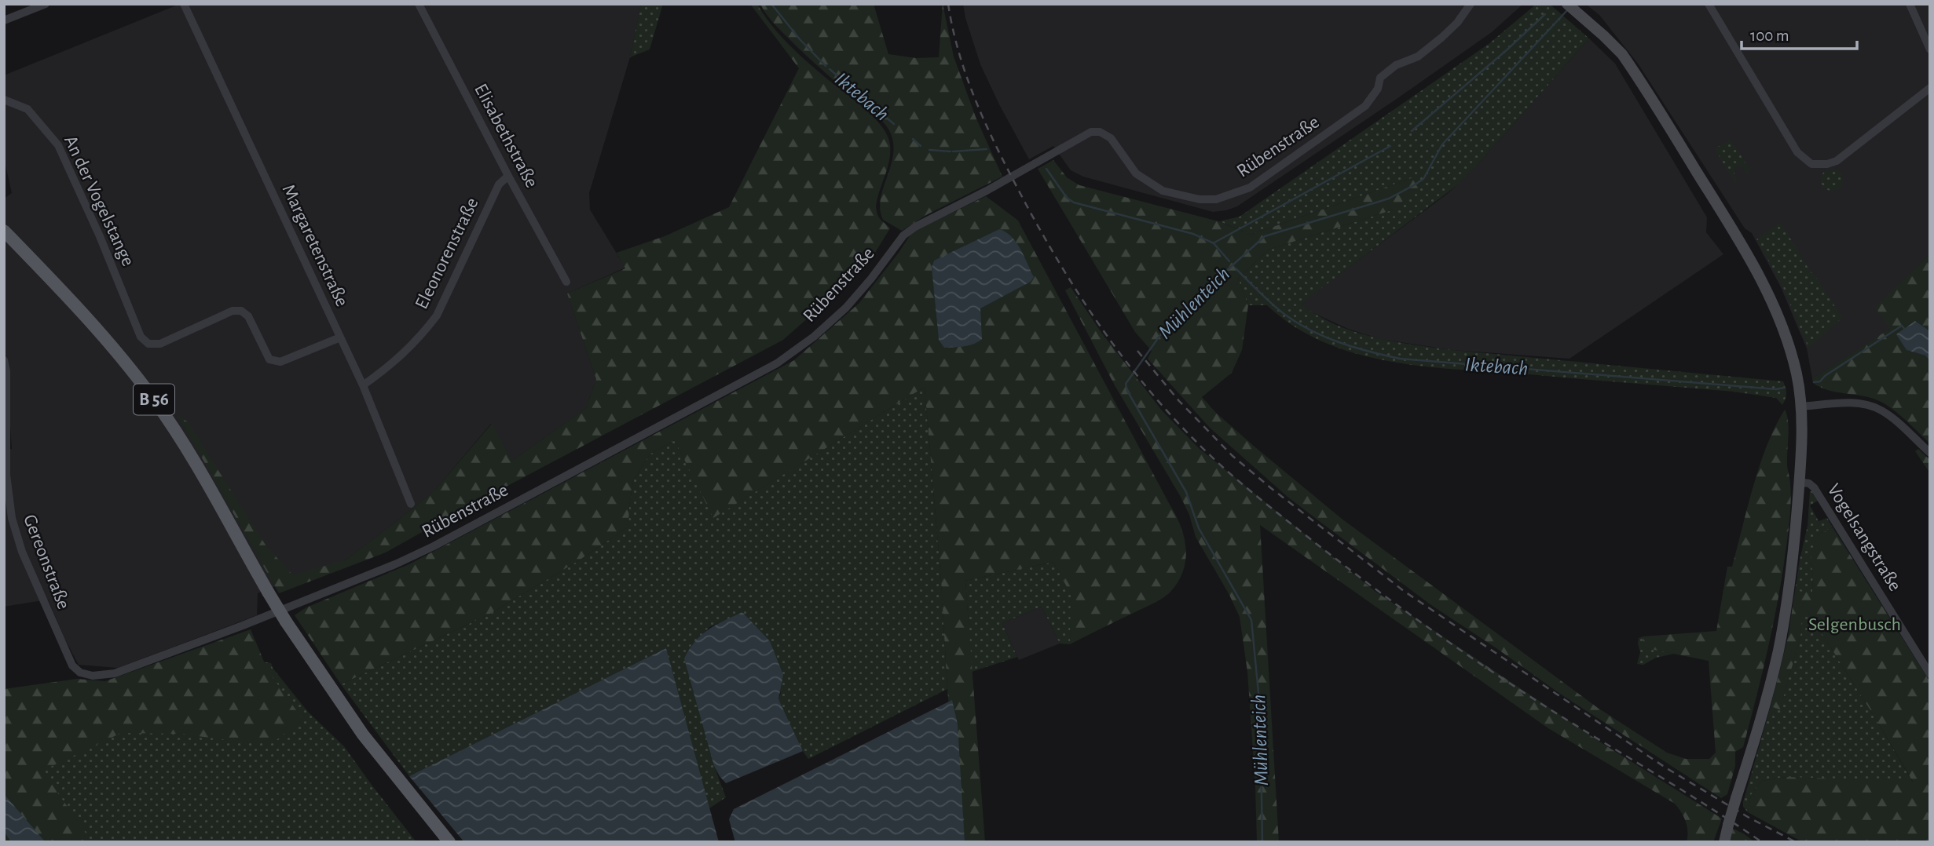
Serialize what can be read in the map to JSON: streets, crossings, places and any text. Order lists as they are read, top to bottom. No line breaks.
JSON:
{"streets":{"main road":["B 56"],"street":["Elisabethstraße","Rübenstraße","An der Vogelstange","Margaretenstraße","Eleonorenstraße","Vogelsangstraße","Gereonstraße"]},"crossings":[["Elisabethstraße","Eleonorenstraße"],["Rübenstraße","Gereonstraße"],["An der Vogelstange","Margaretenstraße"],["Margaretenstraße","Eleonorenstraße"]],"water":["Iktebach","Mühlenteich"],"parks":["Selgenbusch"],"scale_bar":"100 m"}
